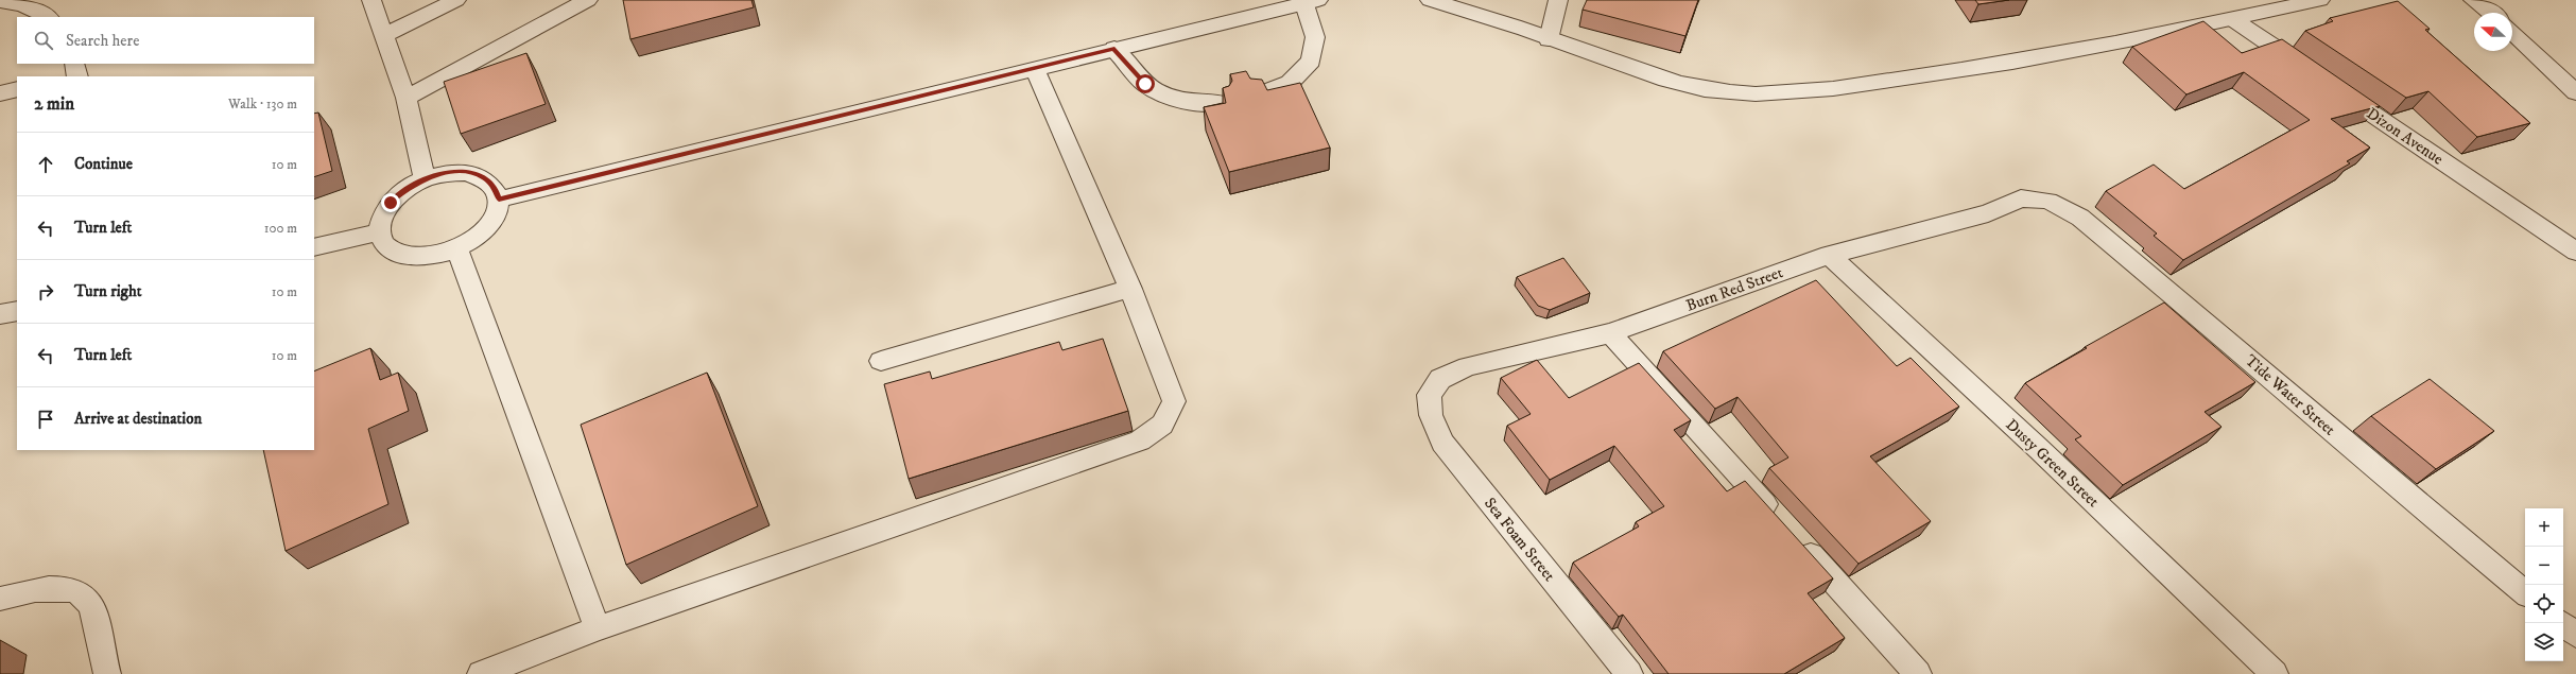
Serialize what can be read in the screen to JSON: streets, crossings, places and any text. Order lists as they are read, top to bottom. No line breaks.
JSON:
{"streets":{"street":["Dizon Avenue","Burn Red Street","Tide Water Street","Dusty Green Street","Sea Foam Street"]},"crossings":[["Burn Red Street","Tide Water Street"],["Burn Red Street","Dusty Green Street"],["Burn Red Street","Sea Foam Street"]],"north":"left","page":{"search":"Search here","heading":["2 min","Walk · 130 m"],"list":[["Continue","10 m"],["Turn left","100 m"],["Turn right","10 m"],["Turn left","10 m"],"Arrive at destination"],"map_buttons":["+","−"]}}
